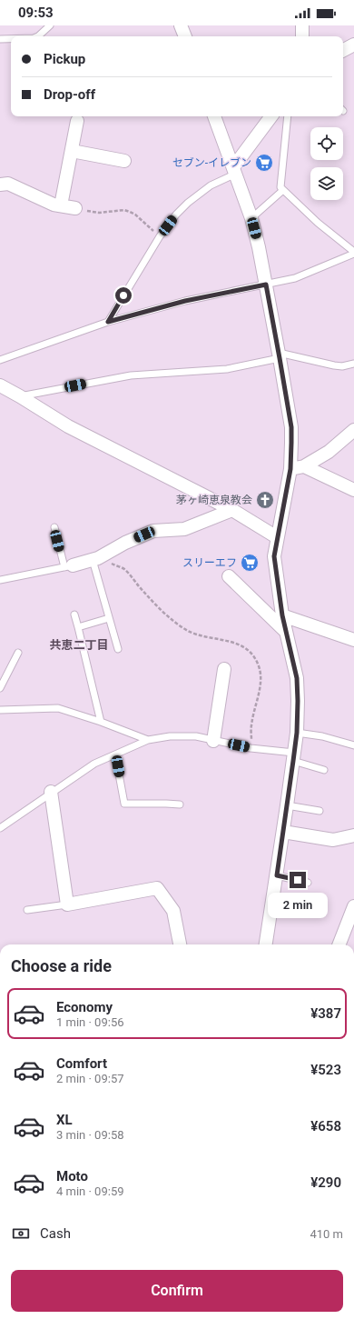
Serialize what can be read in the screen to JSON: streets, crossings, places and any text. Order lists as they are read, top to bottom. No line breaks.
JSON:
{"districts":["共恵二丁目"],"places":{"supermarket":["セブン-イレブン","スリーエフ"],"church":["茅ヶ崎恵泉教会"]},"page":{"status":"09:53","banner":["Pickup","Drop-off"],"bubble":"2 min","heading":"Choose a ride","list":[{"name":"Economy","note":"1 min · 09:56","value":"¥387"},{"name":"Comfort","note":"2 min · 09:57","value":"¥523"},{"name":"XL","note":"3 min · 09:58","value":"¥658"},{"name":"Moto","note":"4 min · 09:59","value":"¥290"}],"pay":["Cash","410 m"],"buttons":"Confirm"}}
